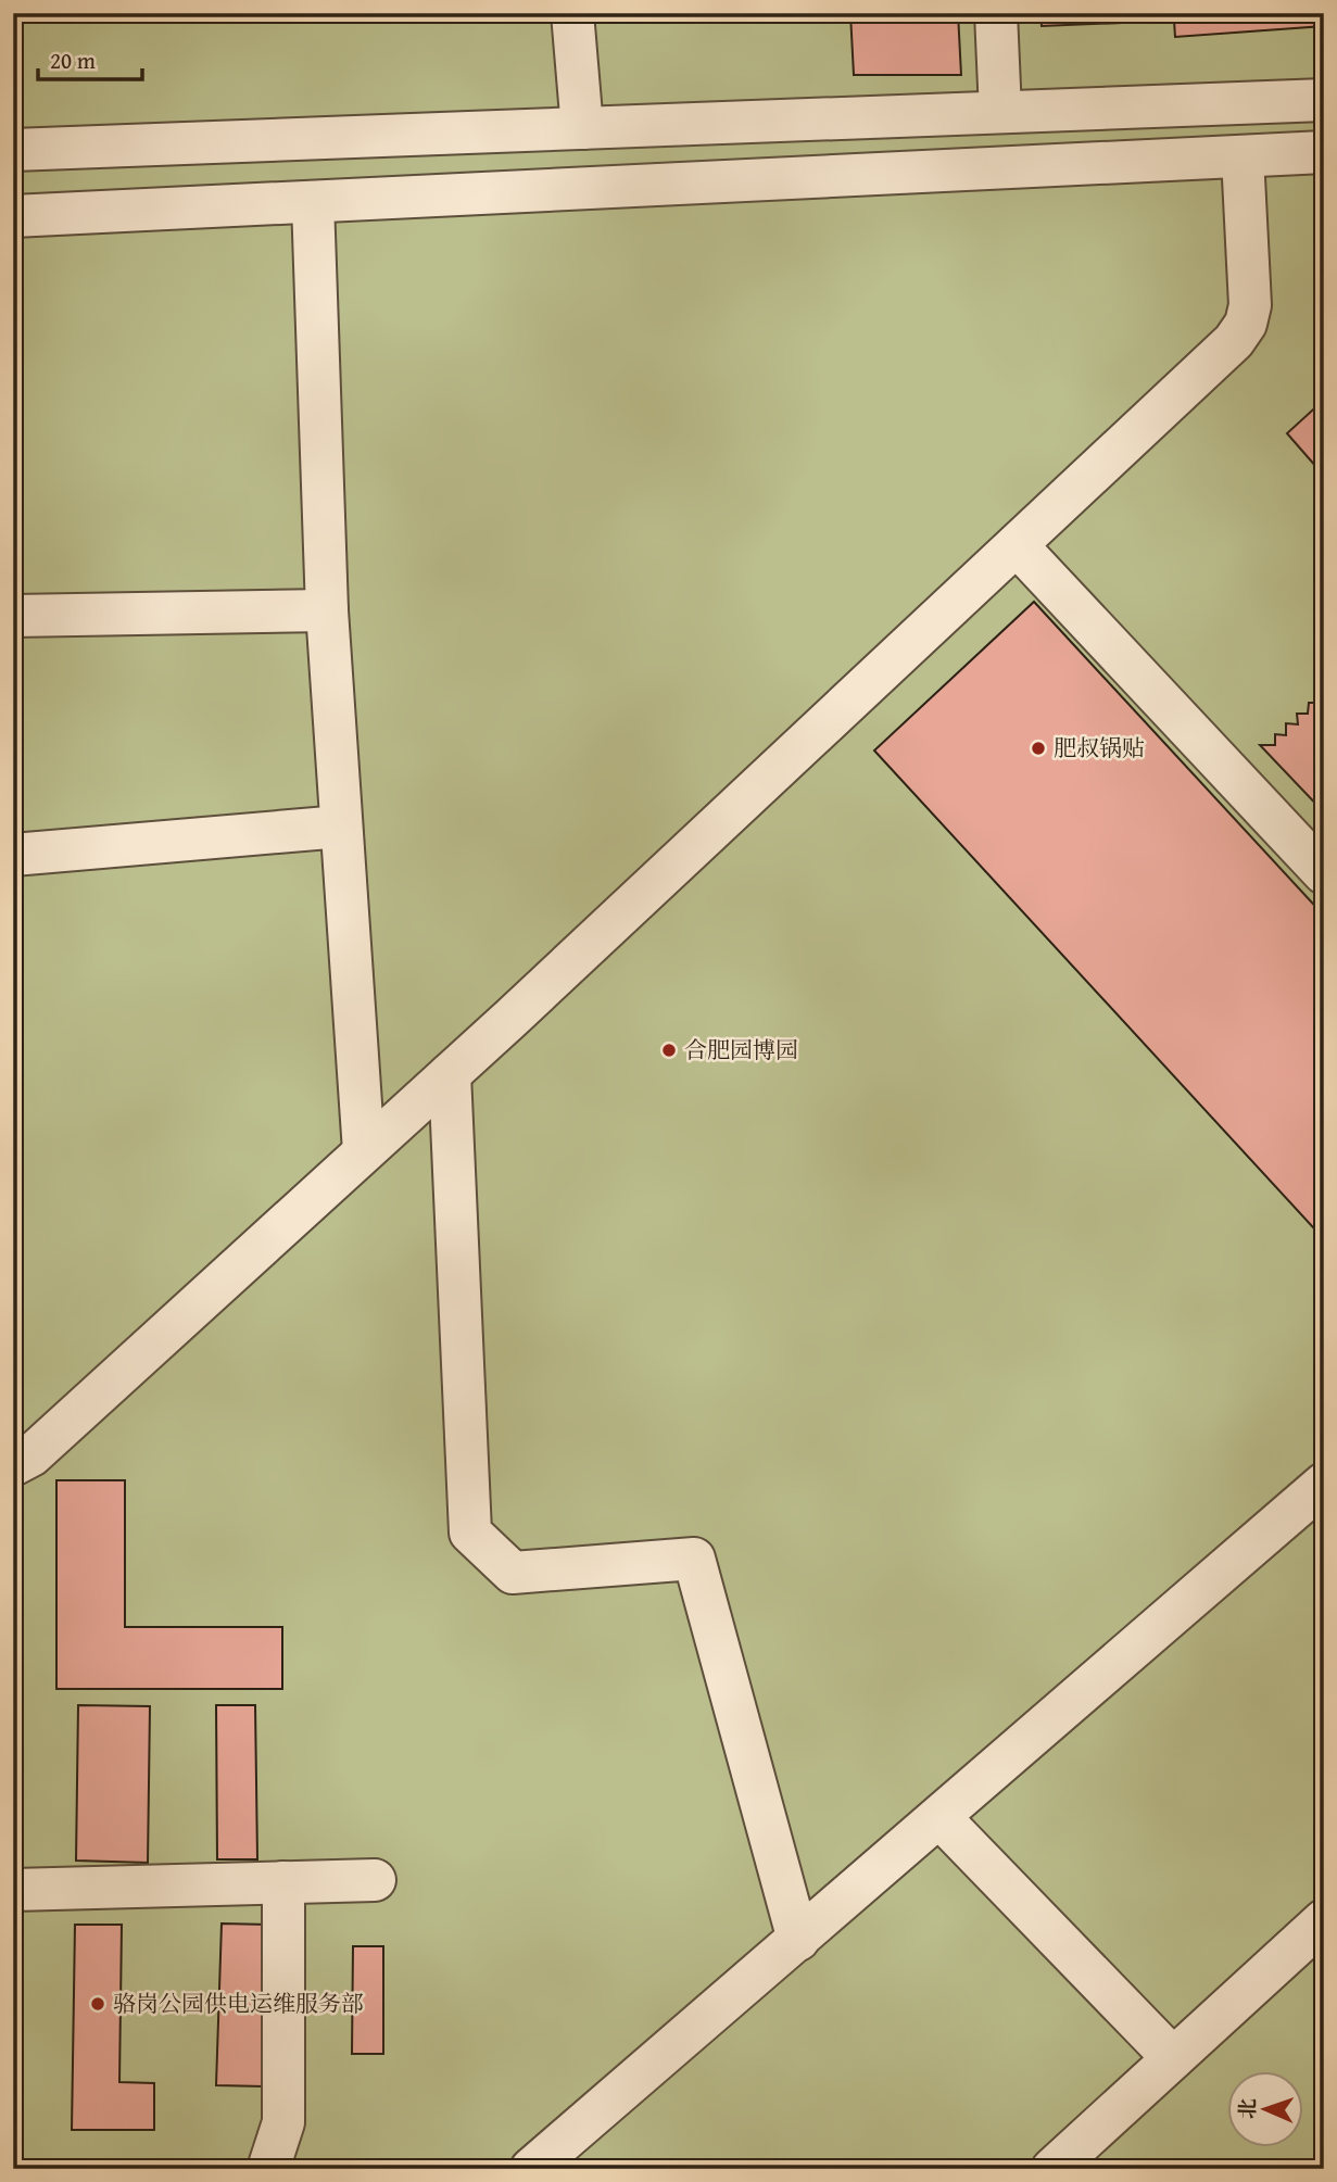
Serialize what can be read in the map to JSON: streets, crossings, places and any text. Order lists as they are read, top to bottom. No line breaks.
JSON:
{"places":["肥叔锅贴","合肥园博园","骆岗公园供电运维服务部"],"scale_bar":"20 m","north":"left"}
